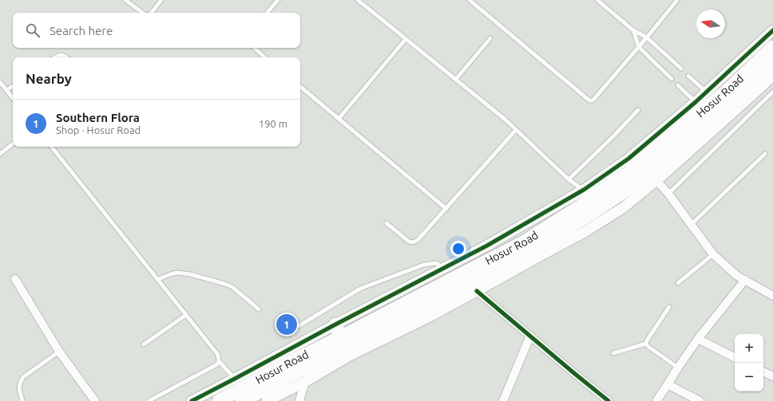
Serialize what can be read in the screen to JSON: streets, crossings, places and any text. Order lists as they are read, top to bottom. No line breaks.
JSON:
{"streets":{"highway":["Hosur Road"]},"north":"left","page":{"search":"Search here","heading":"Nearby","list":[{"mark":"1","name":"Southern Flora","note":"Shop · Hosur Road","value":"190 m"}],"pins":"1","map_buttons":["+","−"]}}
